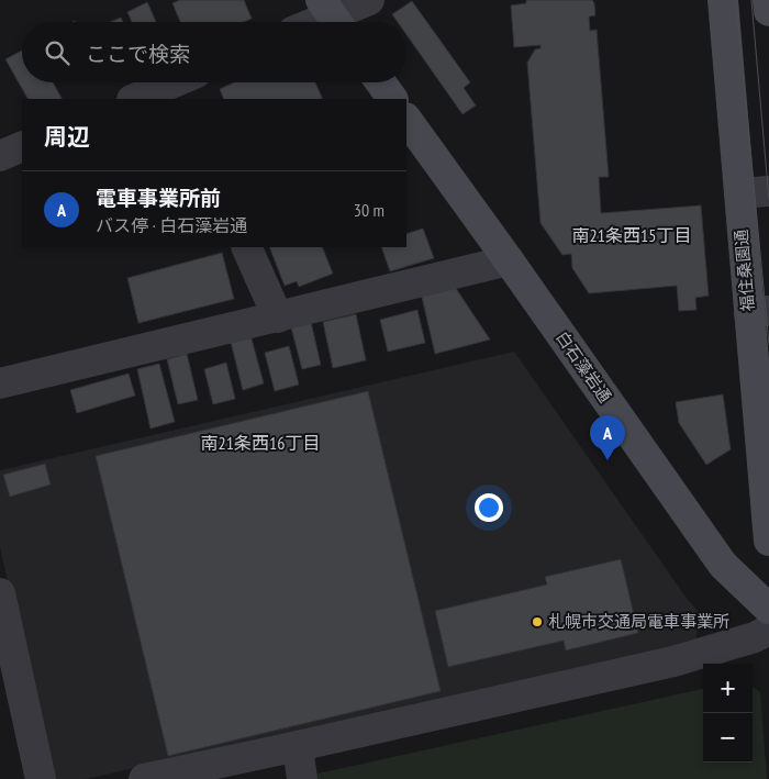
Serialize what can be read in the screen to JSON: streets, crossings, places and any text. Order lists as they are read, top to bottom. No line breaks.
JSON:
{"streets":{"main road":["福住桑園通","白石藻岩通"]},"districts":["南21条西15丁目","南21条西16丁目"],"places":["札幌市交通局電車事業所"],"page":{"search":"ここで検索","heading":"周辺","list":[{"mark":"A","name":"電車事業所前","note":"バス停 · 白石藻岩通","value":"30 m"}],"pins":"A","map_buttons":["+","−"]}}
